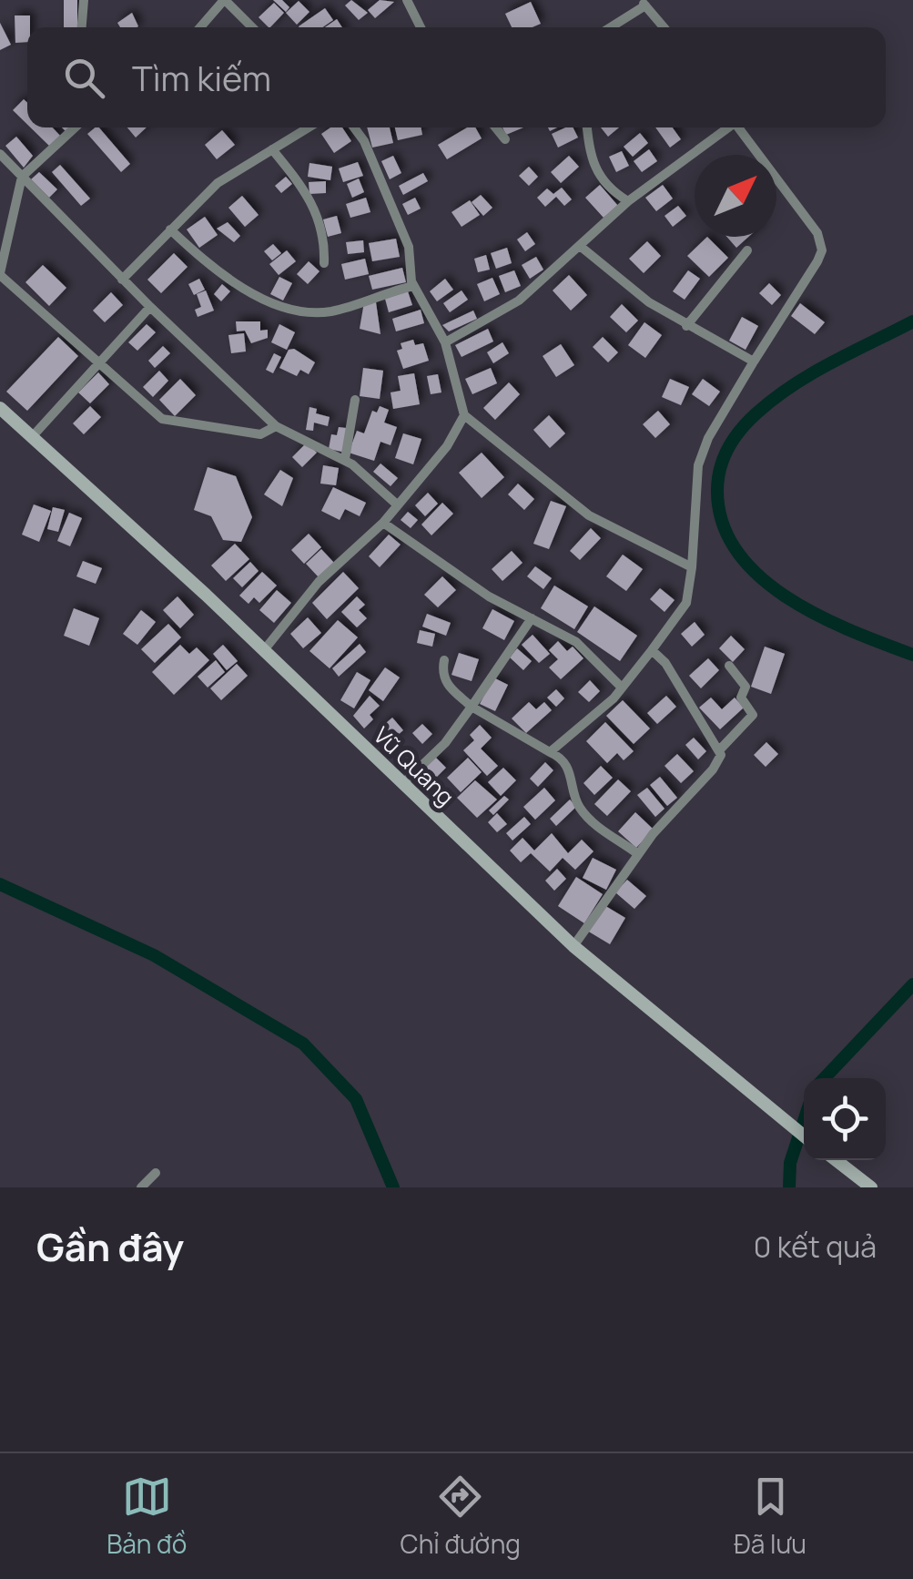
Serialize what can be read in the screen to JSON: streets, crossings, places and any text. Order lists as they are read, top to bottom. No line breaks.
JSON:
{"streets":{"main road":["Vũ Quang"]},"north":"top right","page":{"search":"Tìm kiếm","heading":["Gần đây","0 kết quả"],"nav":["Bản đồ","Chỉ đường","Đã lưu"]}}
